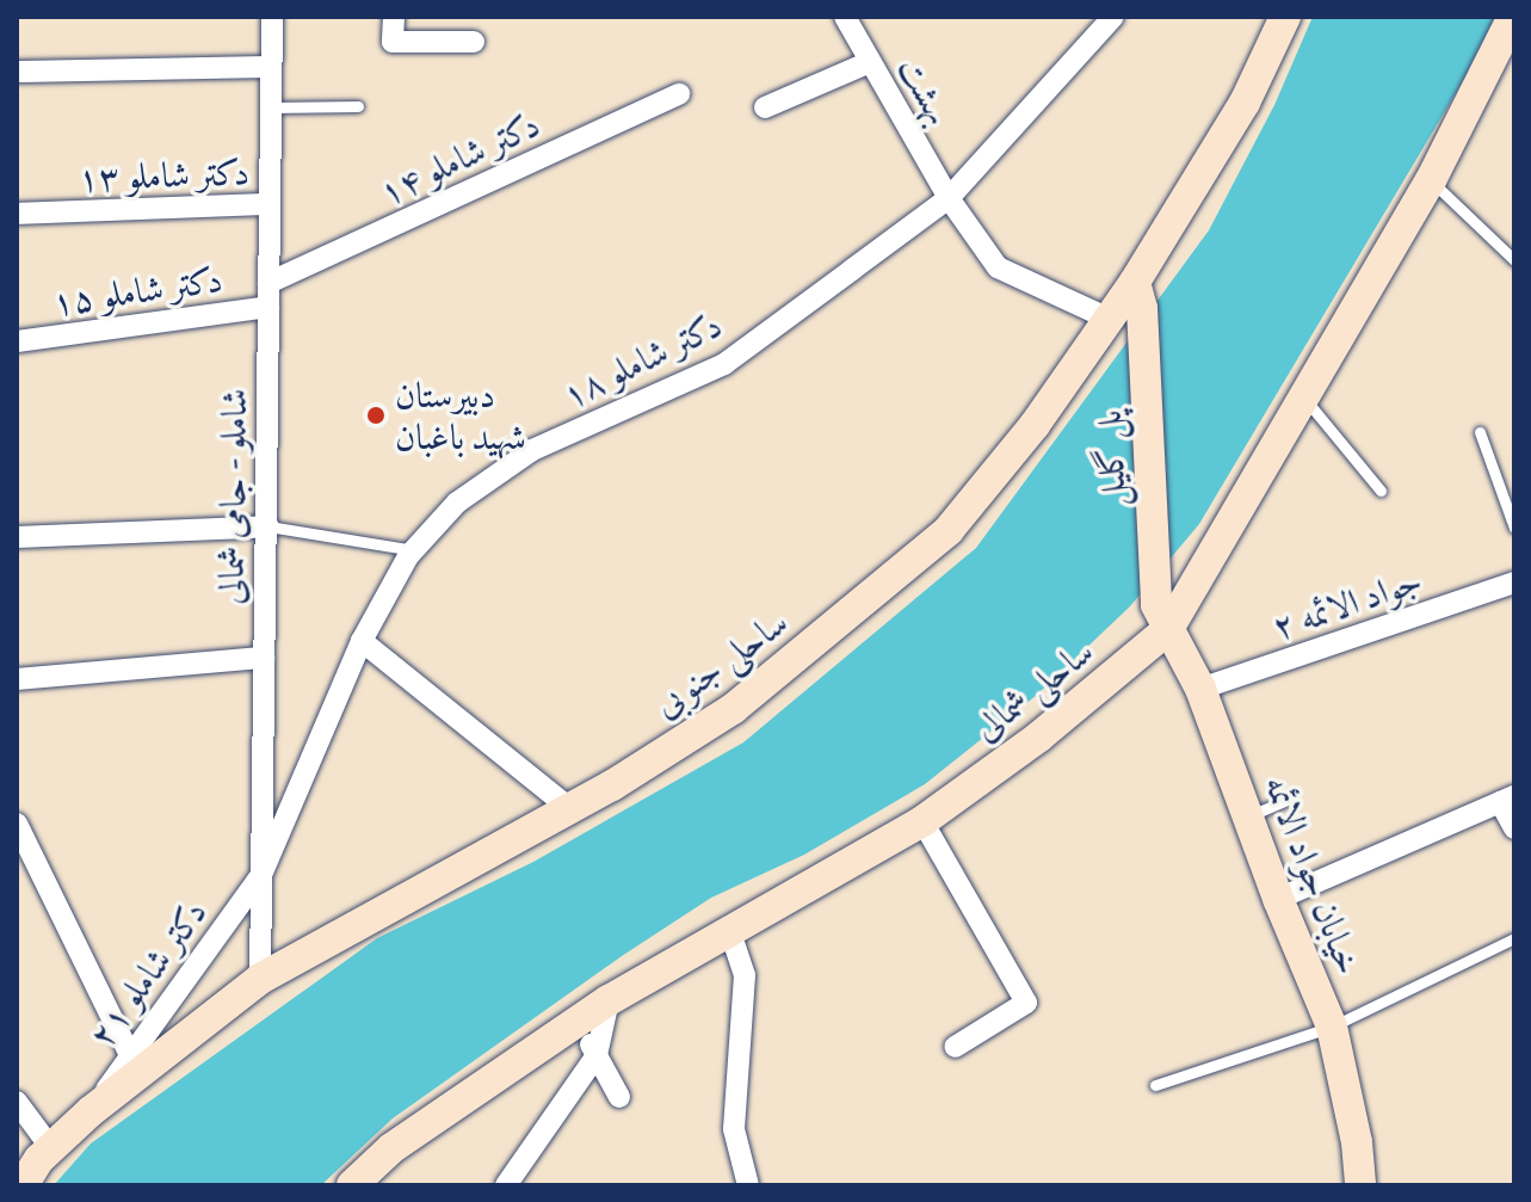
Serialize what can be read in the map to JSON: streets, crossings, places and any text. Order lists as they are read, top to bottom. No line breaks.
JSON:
{"streets":{"street":["بهشت","دکتر شاملو ۱۴","دکتر شاملو ۱۳","دکتر شاملو ۱۵","دکتر شاملو ۱۸","پل گلیل","شاملو - جامی شمالی","جواد الائمه ۲","ساحلی جنوبی","ساحلی شمالی","خیابان جواد الائمه","دکتر شاملو ۲۱"]},"crossings":[["بهشت","دکتر شاملو ۱۸"],["بهشت","ساحلی جنوبی"],["دکتر شاملو ۱۴","شاملو - جامی شمالی"],["دکتر شاملو ۱۳","شاملو - جامی شمالی"],["دکتر شاملو ۱۵","شاملو - جامی شمالی"],["دکتر شاملو ۱۸","شاملو - جامی شمالی"],["دکتر شاملو ۱۸","دکتر شاملو ۲۱"],["پل گلیل","ساحلی جنوبی"],["پل گلیل","ساحلی شمالی"],["پل گلیل","خیابان جواد الائمه"],["شاملو - جامی شمالی","ساحلی جنوبی"],["شاملو - جامی شمالی","دکتر شاملو ۲۱"],["جواد الائمه ۲","خیابان جواد الائمه"],["ساحلی جنوبی","دکتر شاملو ۲۱"],["ساحلی شمالی","خیابان جواد الائمه"]],"places":["دبیرستان شهید باغبان"]}
